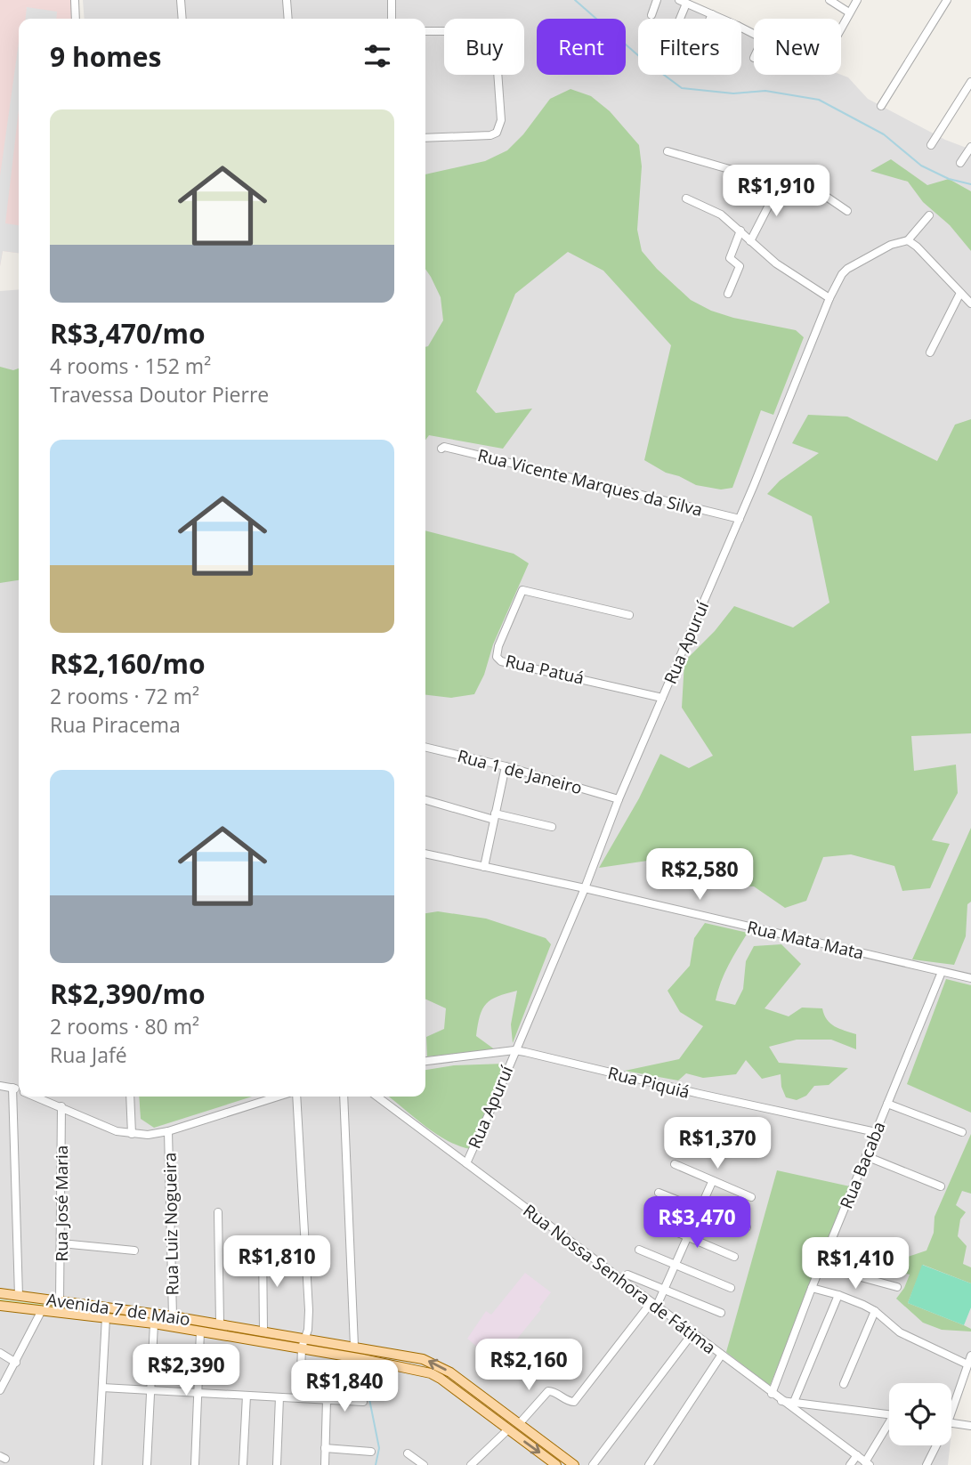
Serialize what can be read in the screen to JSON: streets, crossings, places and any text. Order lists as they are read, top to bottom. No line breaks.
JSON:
{"streets":{"main road":["Avenida 7 de Maio"],"street":["Rua Vicente Marques da Silva","Rua Apuruí","Rua Patuá","Rua 1 de Janeiro","Rua Mata Mata","Rua Piquiá","Rua Bacaba","Rua José Maria","Rua Luiz Nogueira","Rua Nossa Senhora de Fátima"]},"crossings":[["Rua Vicente Marques da Silva","Rua Apuruí"],["Rua Apuruí","Rua Patuá"],["Rua Apuruí","Rua 1 de Janeiro"],["Rua Apuruí","Rua Mata Mata"],["Rua Apuruí","Rua Piquiá"],["Rua Apuruí","Rua Nossa Senhora de Fátima"],["Rua Mata Mata","Rua Bacaba"],["Rua Piquiá","Rua Bacaba"],["Rua Bacaba","Rua Nossa Senhora de Fátima"],["Rua José Maria","Avenida 7 de Maio"],["Rua Luiz Nogueira","Avenida 7 de Maio"]],"page":{"chip":["Buy","Rent","Filters","New"],"heading":"9 homes","list":[{"name":"R$3,470/mo","note":"4 rooms · 152 m² · Travessa Doutor Pierre"},{"name":"R$2,160/mo","note":"2 rooms · 72 m² · Rua Piracema"},{"name":"R$2,390/mo","note":"2 rooms · 80 m² · Rua Jafé"}],"price":["R$1,910","R$2,580","R$1,370","R$3,470","R$1,810","R$1,410","R$2,160","R$2,390","R$1,840"]}}
